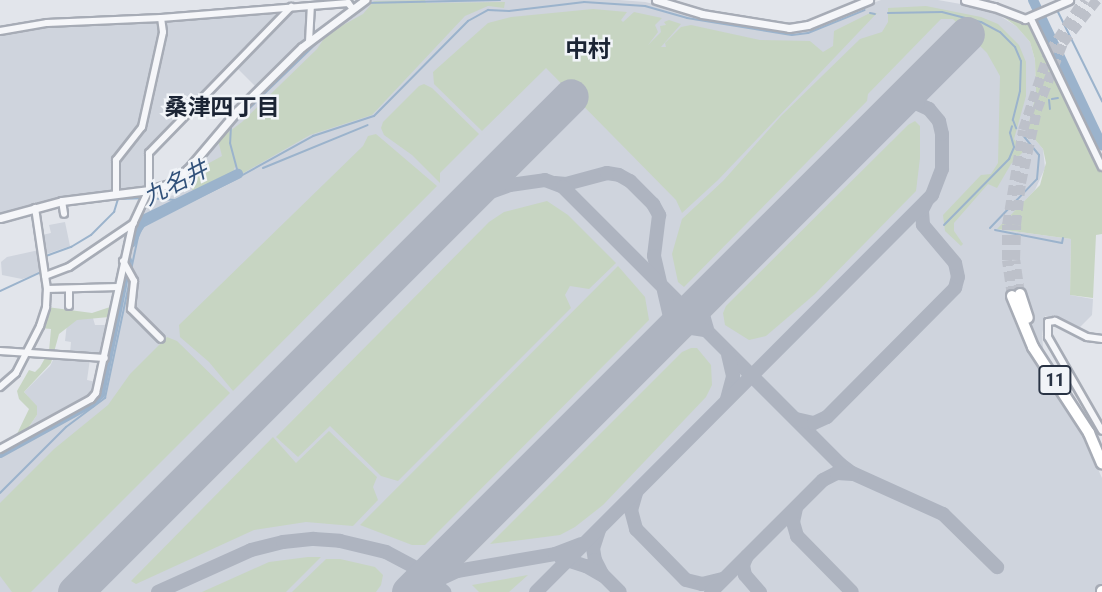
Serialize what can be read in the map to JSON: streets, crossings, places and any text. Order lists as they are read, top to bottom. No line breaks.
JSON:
{"streets":{"highway":["11"]},"districts":["中村","桑津四丁目"],"water":["九名井"]}
